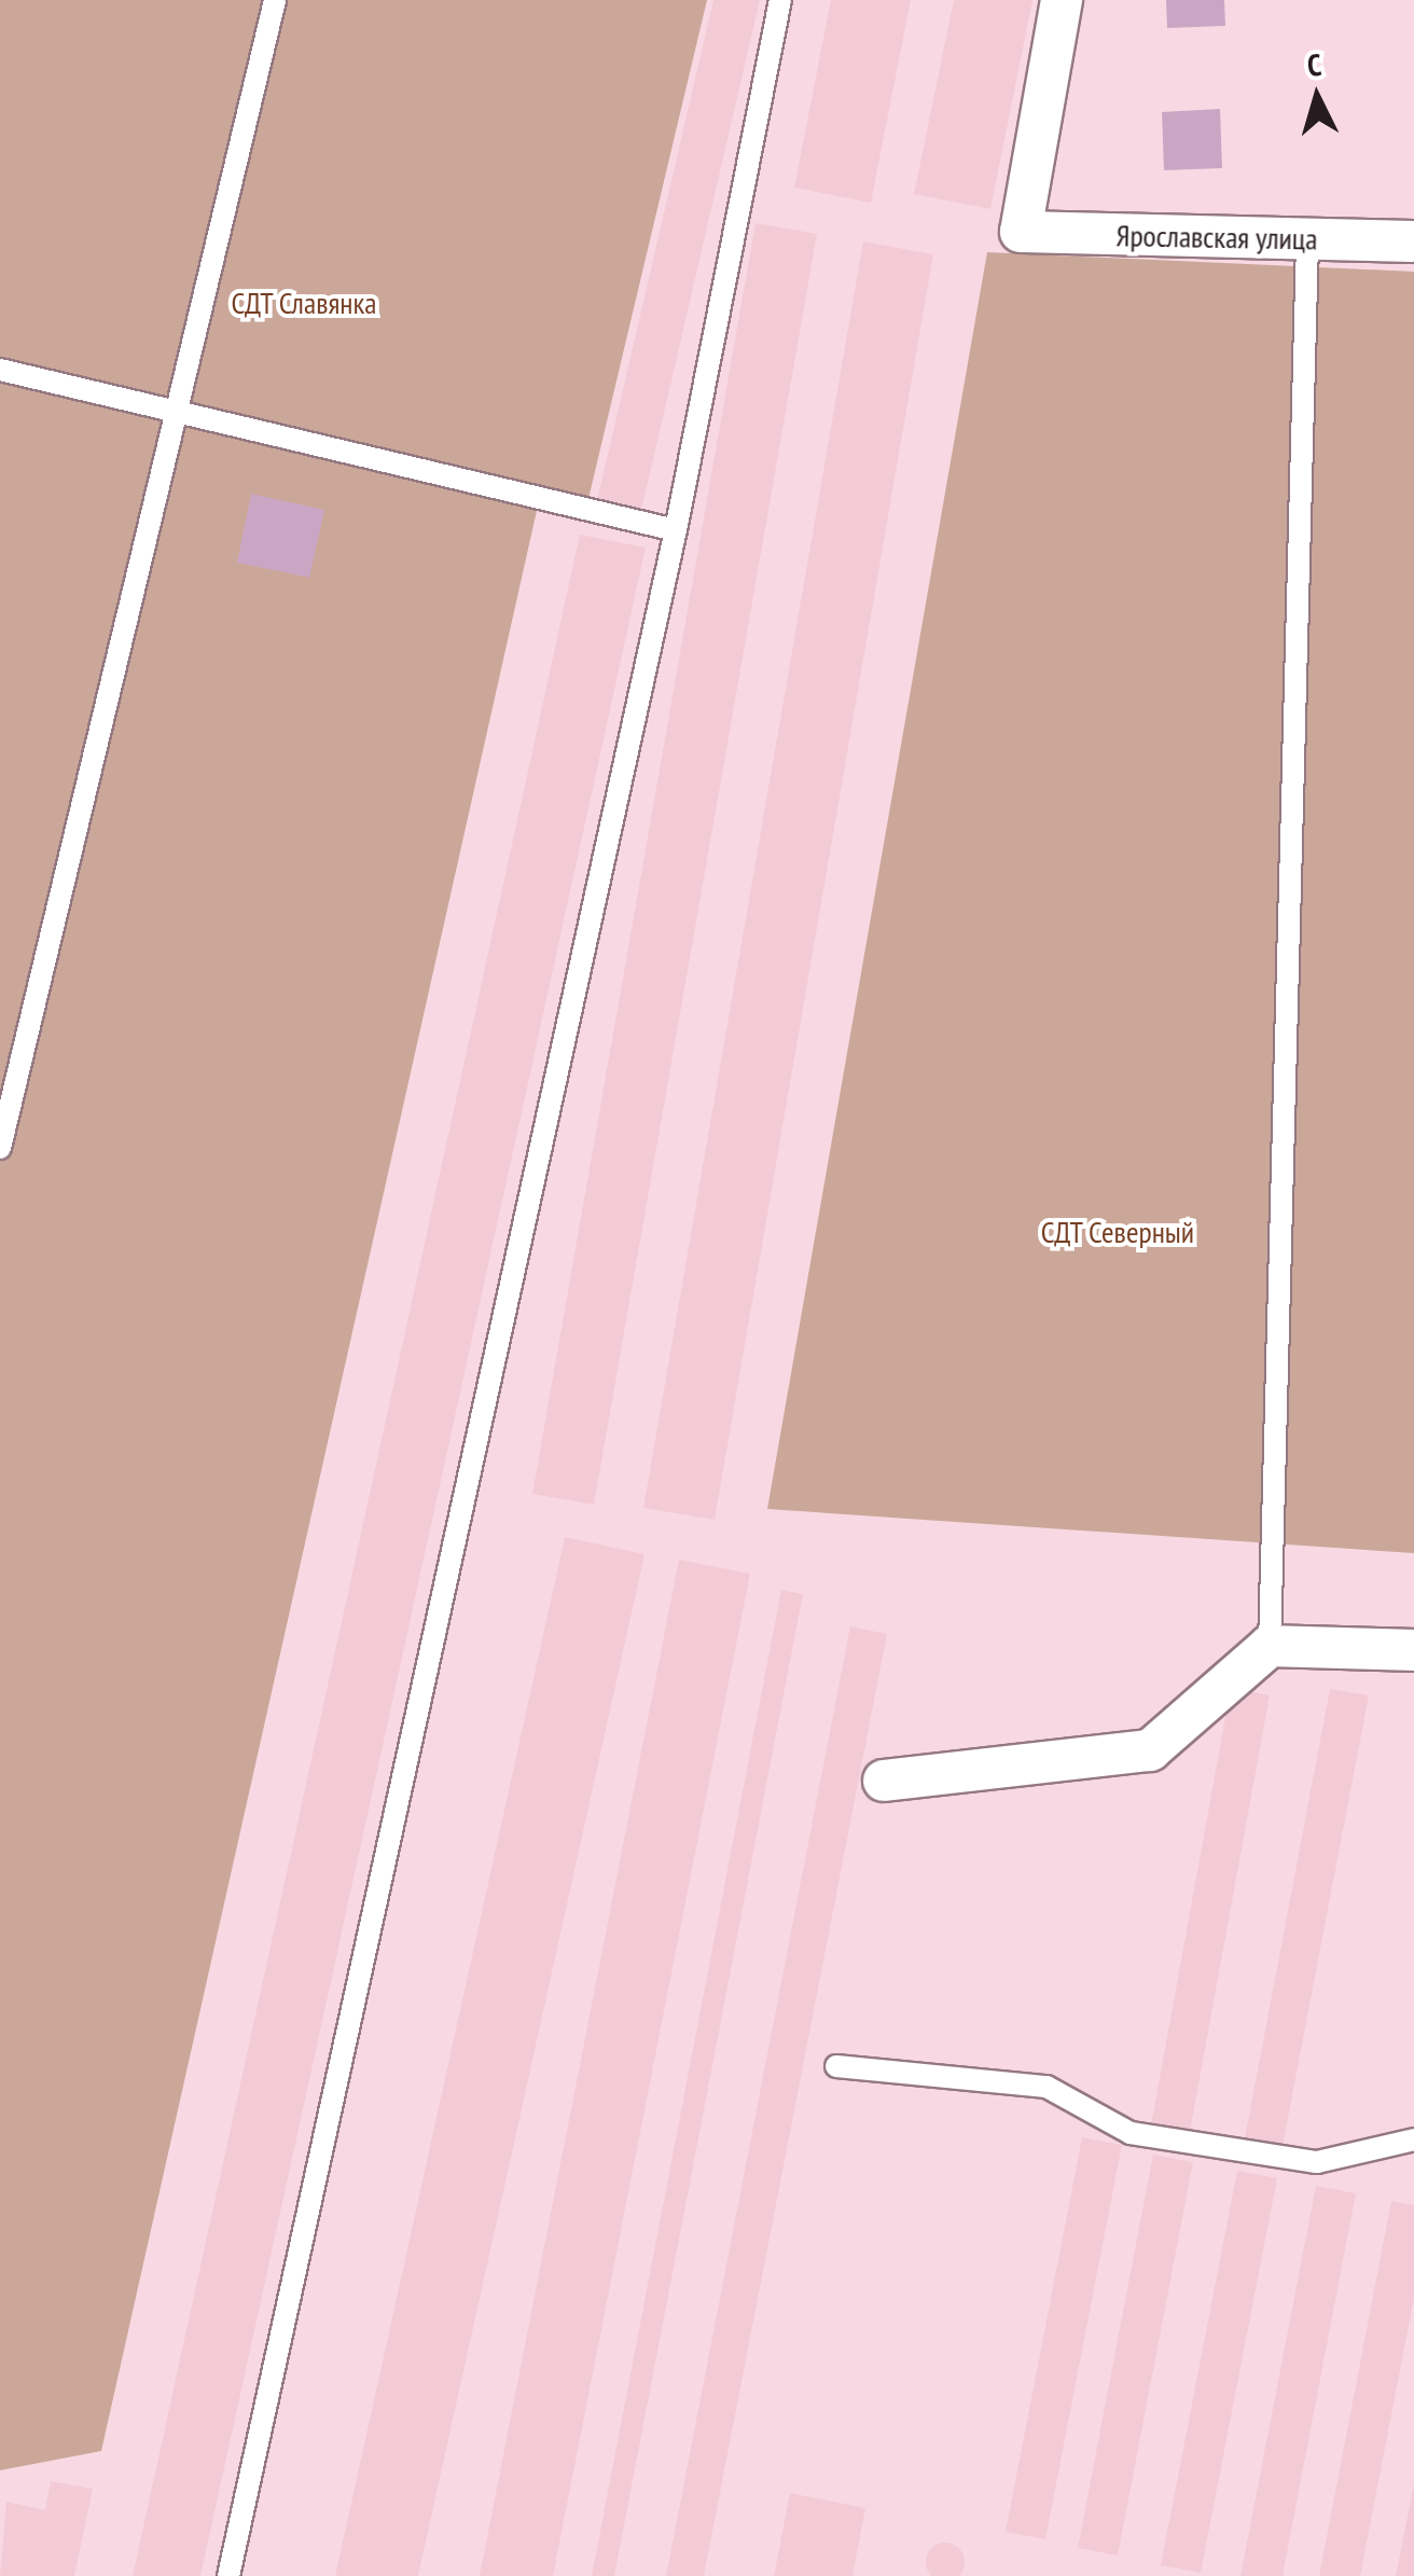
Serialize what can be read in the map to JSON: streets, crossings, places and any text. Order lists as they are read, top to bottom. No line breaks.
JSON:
{"streets":{"street":["Ярославская улица"]},"parks":["СДТ Славянка","СДТ Северный"],"north":"top"}
